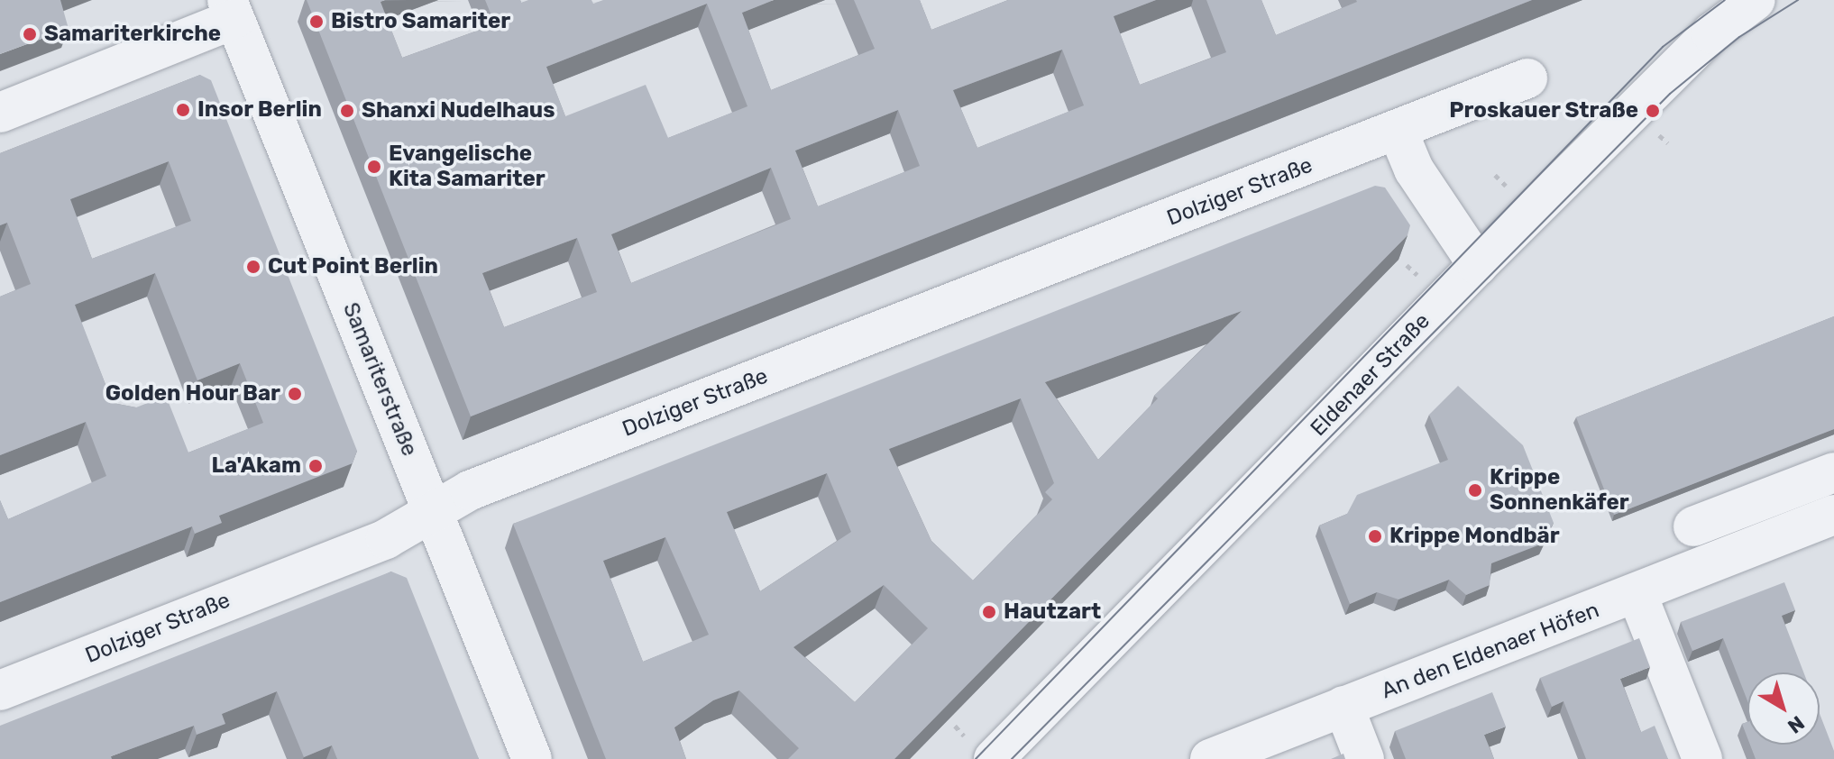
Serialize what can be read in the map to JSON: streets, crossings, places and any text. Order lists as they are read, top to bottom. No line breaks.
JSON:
{"streets":{"street":["Dolziger Straße","Eldenaer Straße","Samariterstraße","An den Eldenaer Höfen"]},"crossings":[["Dolziger Straße","Samariterstraße"]],"places":["Bistro Samariter","Samariterkirche","Insor Berlin","Shanxi Nudelhaus","Proskauer Straße","Evangelische Kita Samariter","Cut Point Berlin","Golden Hour Bar","La'Akam","Krippe Sonnenkäfer","Krippe Mondbär","Hautzart"],"north":"bottom right"}
